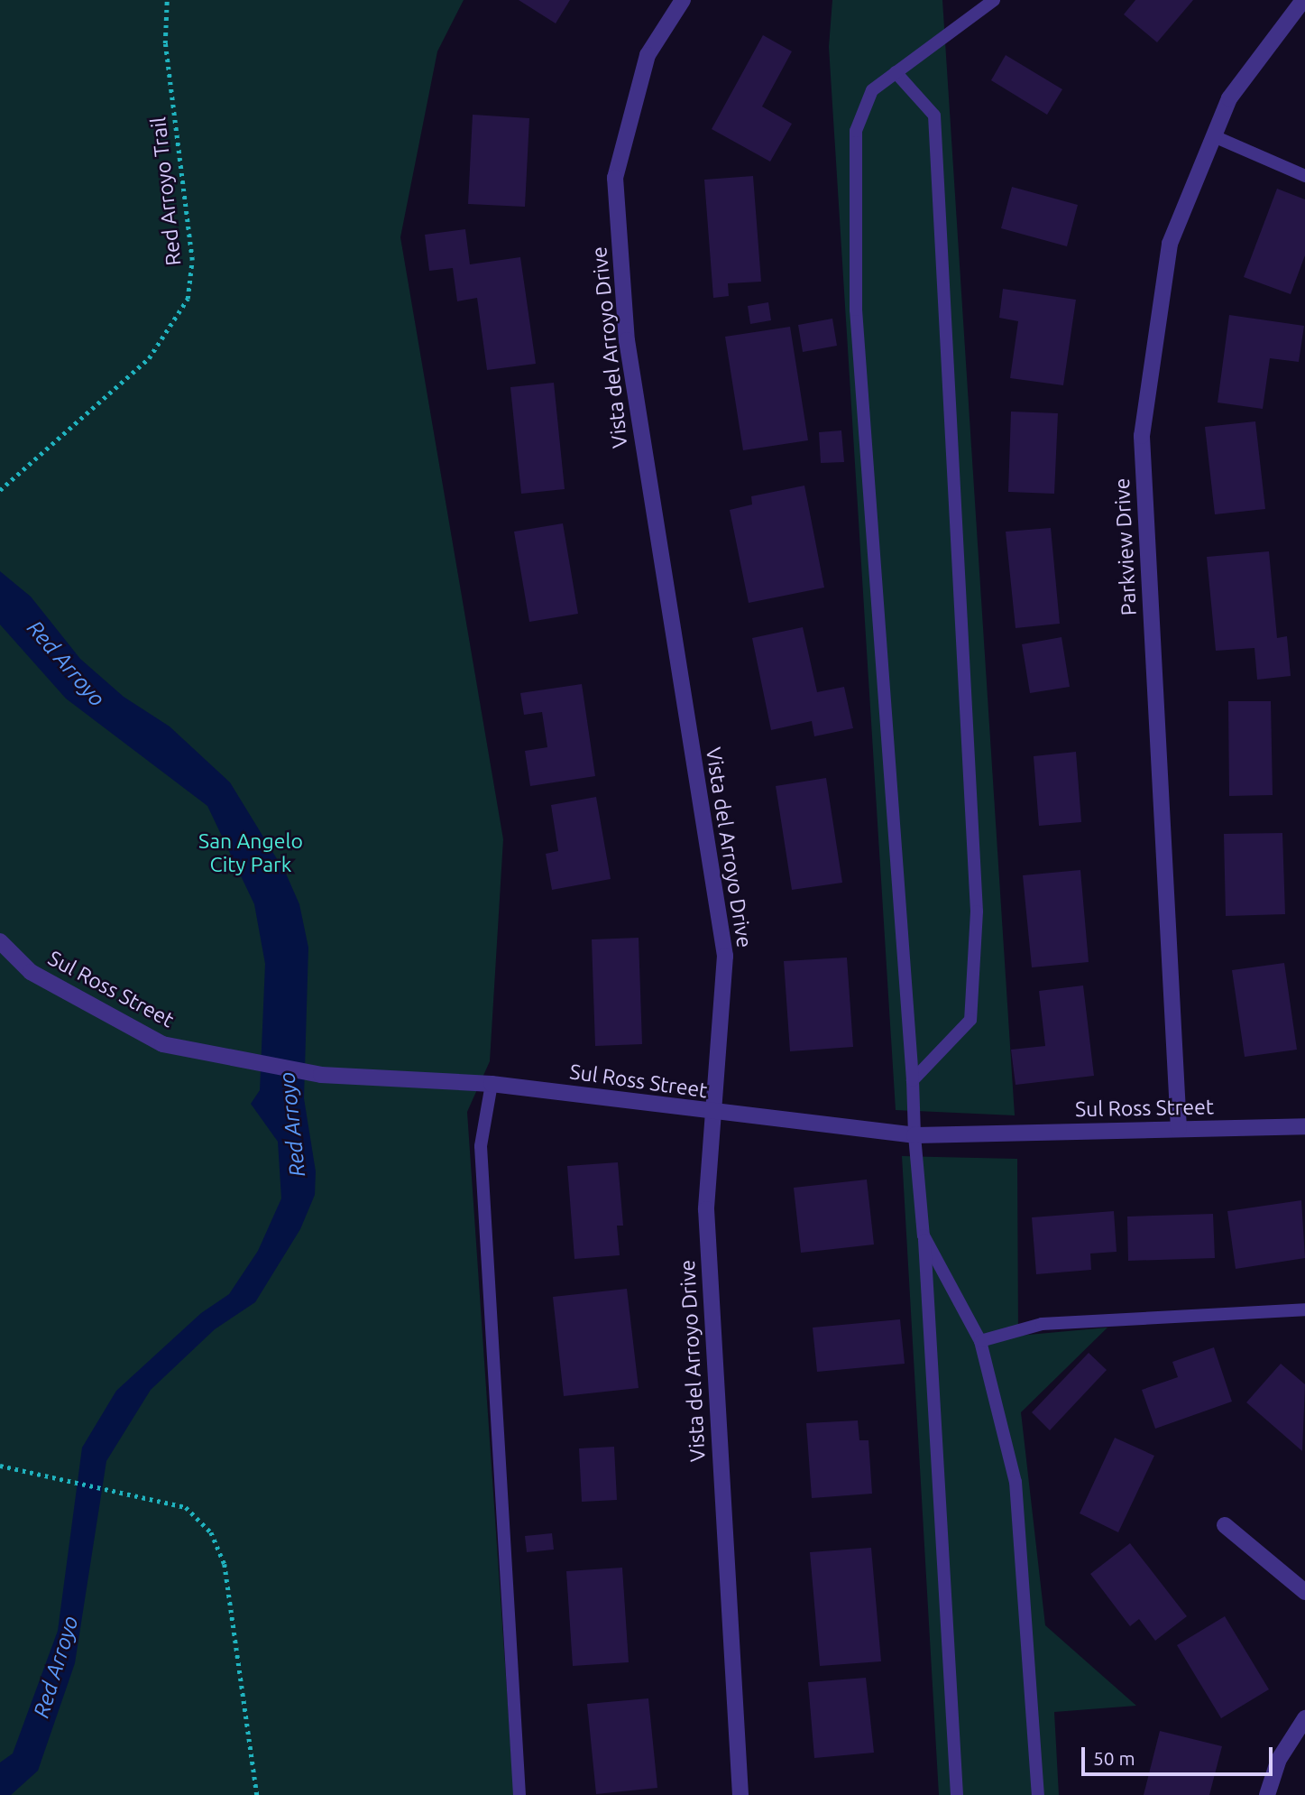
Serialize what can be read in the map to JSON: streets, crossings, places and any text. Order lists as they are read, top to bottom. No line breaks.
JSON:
{"streets":{"street":["Vista del Arroyo Drive","Parkview Drive","Sul Ross Street"],"path":["Red Arroyo Trail"]},"crossings":[["Vista del Arroyo Drive","Sul Ross Street"],["Parkview Drive","Sul Ross Street"]],"water":["Red Arroyo"],"parks":["San Angelo City Park"],"scale_bar":"50 m"}
